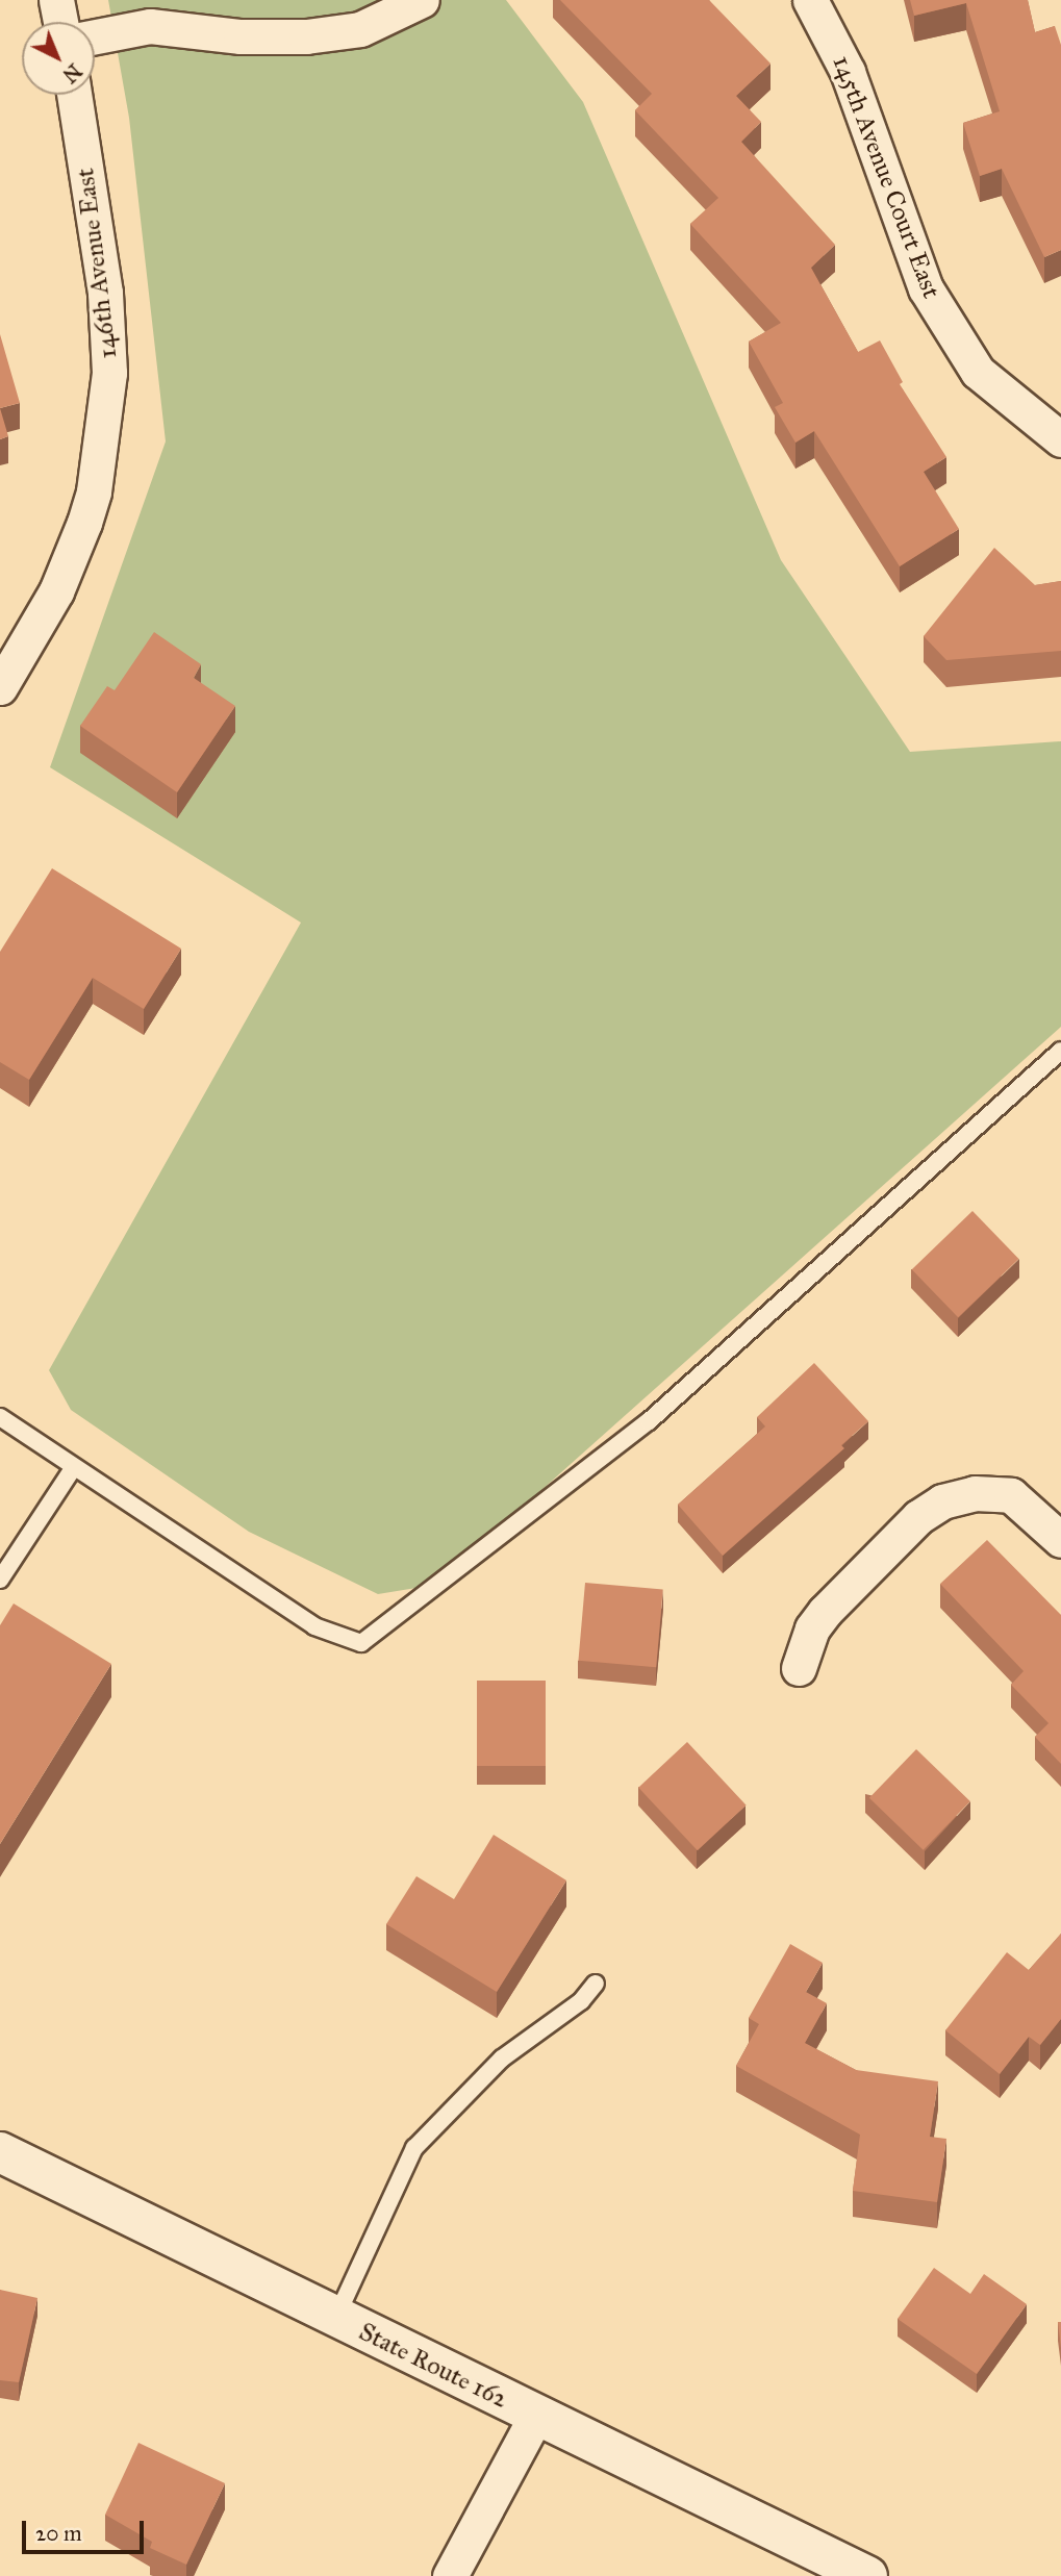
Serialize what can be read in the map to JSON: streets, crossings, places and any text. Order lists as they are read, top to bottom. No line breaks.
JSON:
{"streets":{"main road":["State Route 162"],"street":["145th Avenue Court East","146th Avenue East"]},"scale_bar":"20 m","north":"bottom right"}
